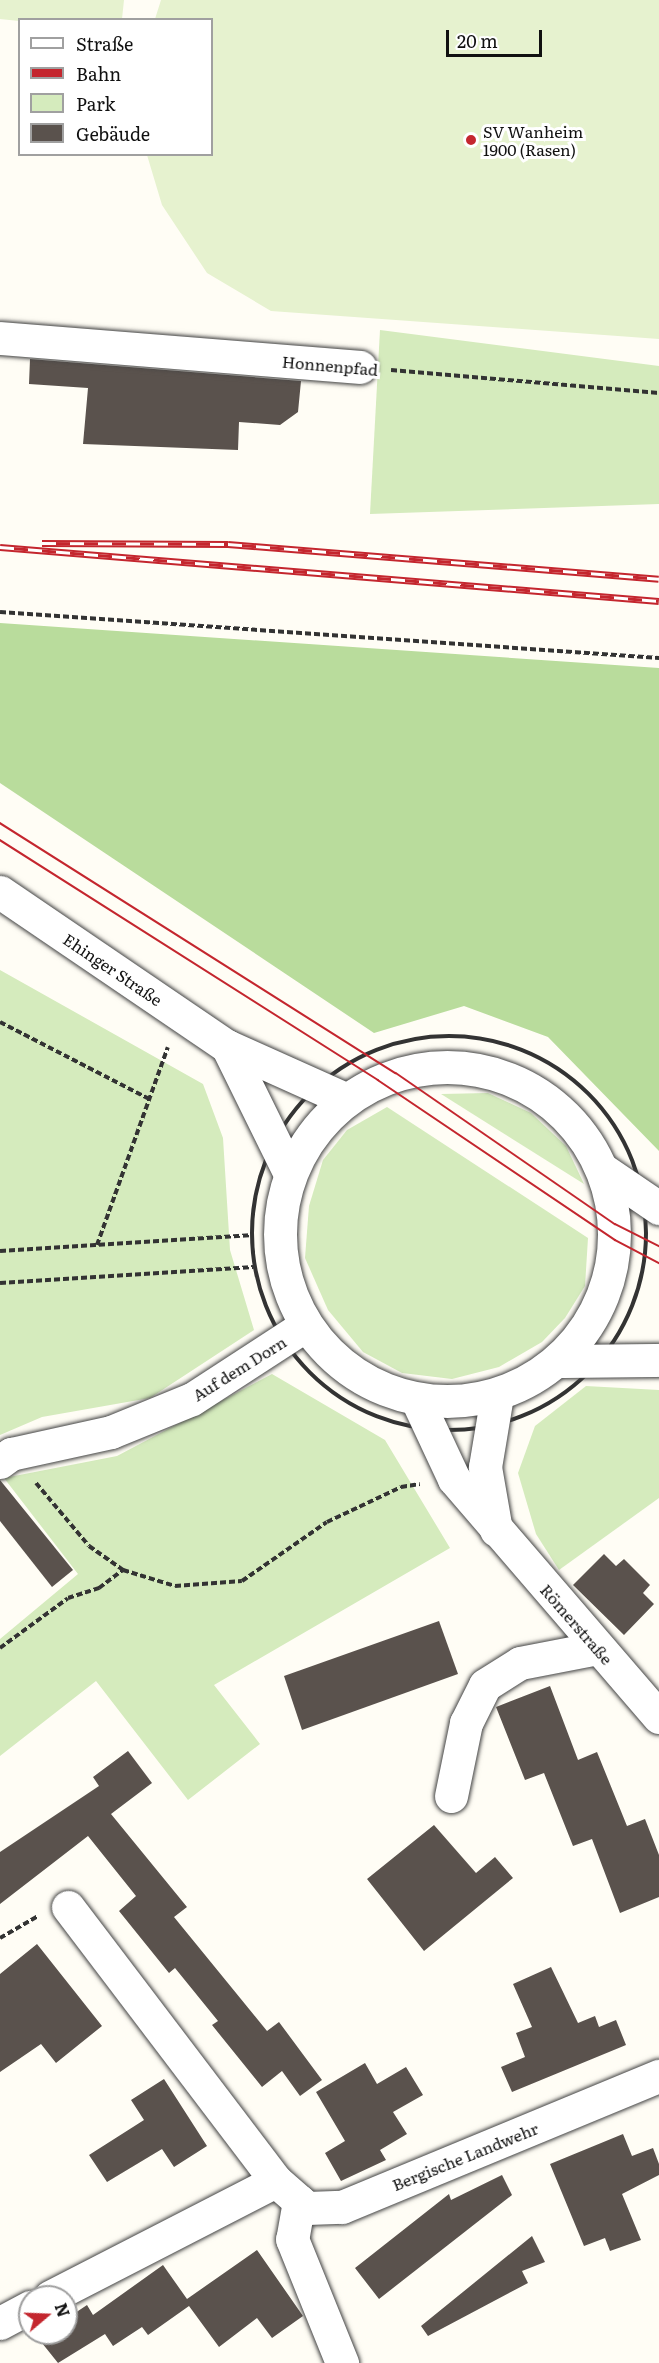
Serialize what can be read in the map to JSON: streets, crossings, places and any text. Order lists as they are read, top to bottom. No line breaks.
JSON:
{"streets":{"street":["Honnenpfad","Ehinger Straße","Auf dem Dorn","Römerstraße","Bergische Landwehr"]},"places":["SV Wanheim 1900 (Rasen)"],"legend":["Straße","Bahn","Park","Gebäude"],"scale_bar":"20 m","north":"right"}
